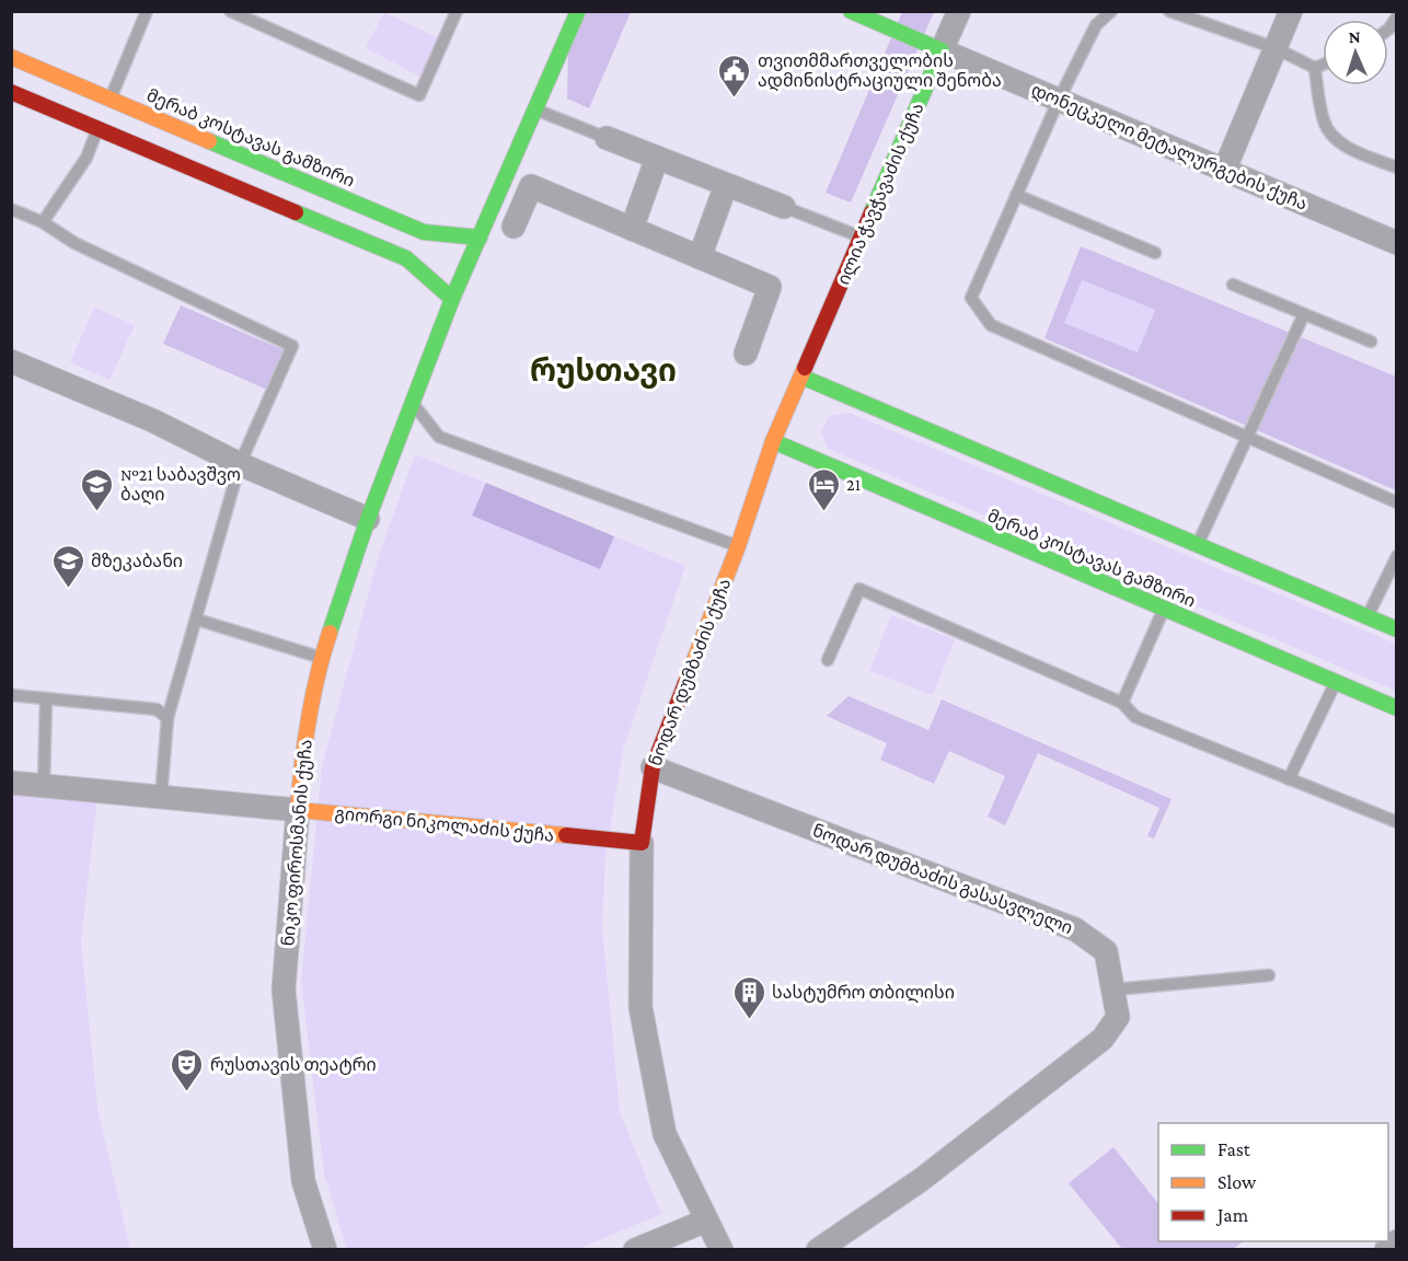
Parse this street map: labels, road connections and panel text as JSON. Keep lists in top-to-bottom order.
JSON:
{
  "streets": {
    "street": [
      "მერაბ კოსტავას გამზირი",
      "დონეცკელი მეტალურგების ქუჩა",
      "ილია ჭავჭავაძის ქუჩა",
      "ნოდარ დუმბაძის ქუჩა",
      "გიორგი ნიკოლაძის ქუჩა",
      "ნიკო ფიროსმანის ქუჩა",
      "ნოდარ დუმბაძის გასასვლელი"
    ]
  },
  "crossings": [
    ["მერაბ კოსტავას გამზირი", "ილია ჭავჭავაძის ქუჩა"],
    ["მერაბ კოსტავას გამზირი", "ნოდარ დუმბაძის ქუჩა"],
    ["მერაბ კოსტავას გამზირი", "ნიკო ფიროსმანის ქუჩა"],
    ["დონეცკელი მეტალურგების ქუჩა", "ილია ჭავჭავაძის ქუჩა"],
    ["ილია ჭავჭავაძის ქუჩა", "ნოდარ დუმბაძის ქუჩა"],
    ["ნოდარ დუმბაძის ქუჩა", "გიორგი ნიკოლაძის ქუჩა"],
    ["ნოდარ დუმბაძის ქუჩა", "ნოდარ დუმბაძის გასასვლელი"],
    ["გიორგი ნიკოლაძის ქუჩა", "ნიკო ფიროსმანის ქუჩა"]
  ],
  "districts": ["რუსთავი"],
  "places": {
    "public building": ["თვითმმართველობის ადმინისტრაციული შენობა"],
    "school or university": ["№21 საბავშვო ბაღი", "მზეკაბანი"],
    "hotel": ["21"],
    "building": ["სასტუმრო თბილისი"],
    "theatre": ["რუსთავის თეატრი"]
  },
  "legend": ["Fast", "Slow", "Jam"],
  "north": "top"
}
